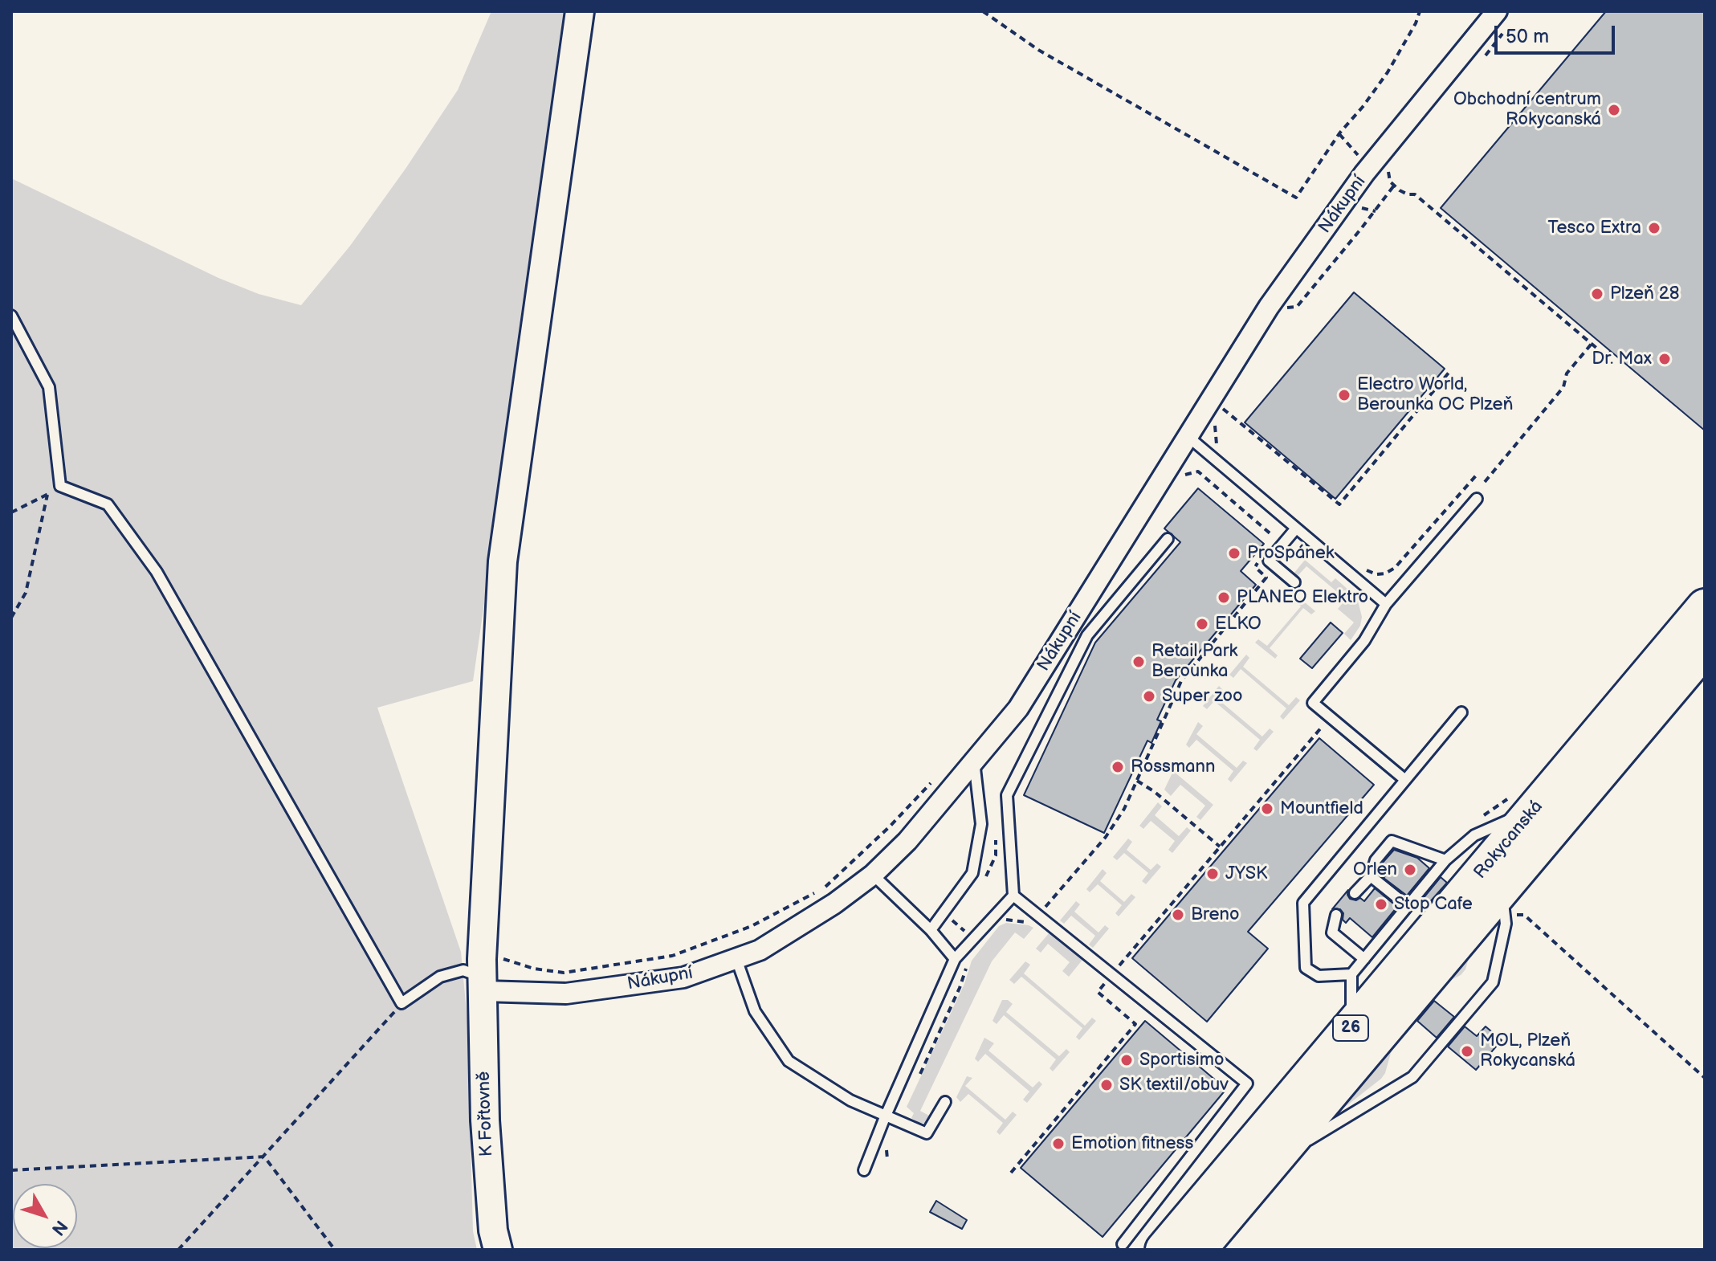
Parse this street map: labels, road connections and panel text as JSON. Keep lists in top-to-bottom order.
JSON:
{
  "streets": {
    "highway": ["Rokycanská", "26"],
    "street": ["Nákupní", "K Fořtovně"]
  },
  "crossings": [
    ["Nákupní", "K Fořtovně"]
  ],
  "places": [
    "Obchodní centrum Rokycanská",
    "Tesco Extra",
    "Plzeň 28",
    "Dr. Max",
    "Electro World, Berounka OC Plzeň",
    "ProSpánek",
    "PLANEO Elektro",
    "ELKO",
    "Retail Park Berounka",
    "Super zoo",
    "Rossmann",
    "Mountfield",
    "Orlen",
    "JYSK",
    "Stop Cafe",
    "Breno",
    "MOL, Plzeň Rokycanská",
    "Sportisimo",
    "SK textil/obuv",
    "Emotion fitness"
  ],
  "scale_bar": "50 m",
  "north": "bottom right"
}
